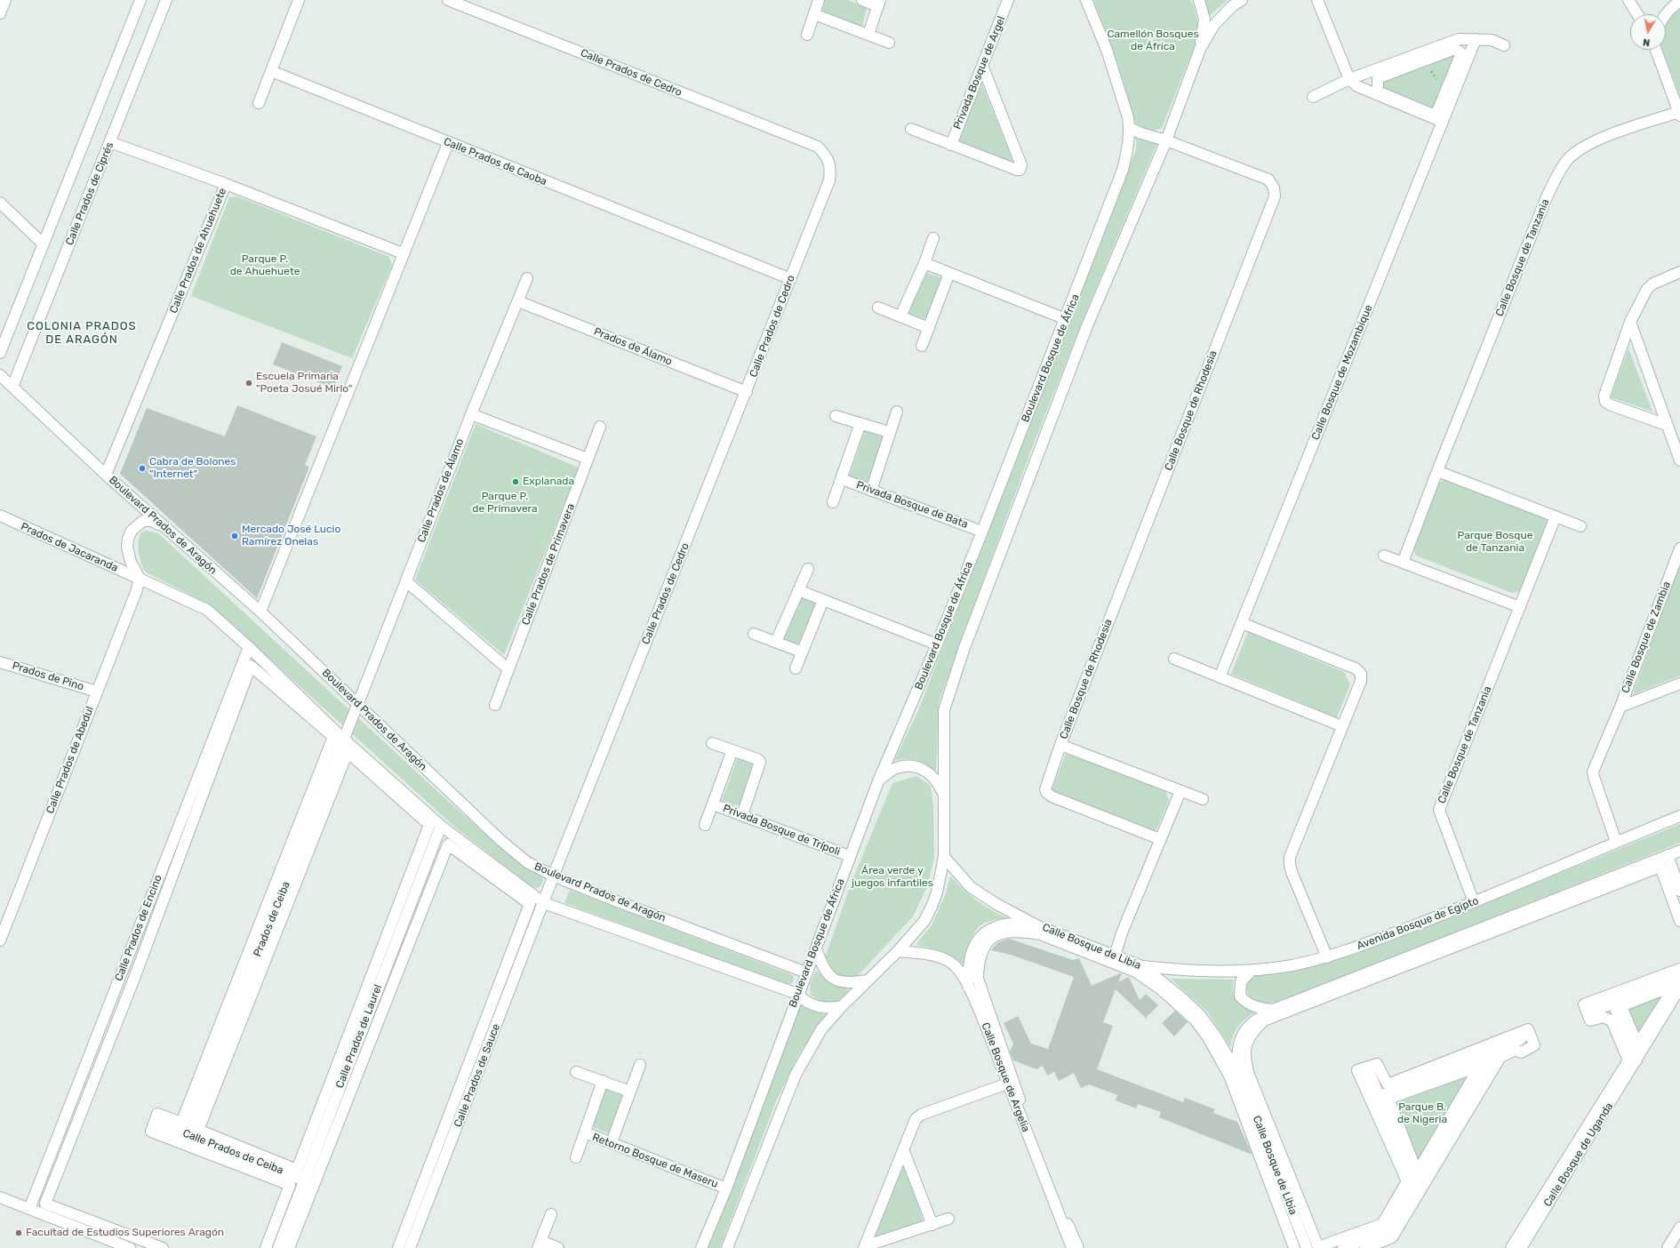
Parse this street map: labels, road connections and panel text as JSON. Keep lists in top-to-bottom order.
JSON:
{
  "streets": {
    "street": [
      "Calle Prados de Cedro",
      "Privada Bosque de Argel",
      "Calle Prados de Caoba",
      "Calle Prados de Ciprés",
      "Calle Prados de Ahuehuete",
      "Calle Bosque de Tanzania",
      "Prados de Álamo",
      "Boulevard Bosque de África",
      "Calle Bosque de Mozambique",
      "Calle Bosque de Rhodesia",
      "Calle Prados de Álamo",
      "Privada Bosque de Bata",
      "Boulevard Prados de Aragón",
      "Prados de Jacaranda",
      "Calle Prados de Primavera",
      "Calle Bosque de Zambia",
      "Prados de Pino",
      "Calle Prados de Abedul",
      "Privada Bosque de Trípoli",
      "Prados de Ceiba",
      "Avenida Bosque de Egipto",
      "Calle Prados de Encino",
      "Calle Bosque de Libia",
      "Calle Prados de Laurel",
      "Calle Prados de Sauce",
      "Calle Bosque de Argelia",
      "Calle Prados de Ceiba",
      "Calle Bosque de Uganda",
      "Retorno Bosque de Maseru"
    ]
  },
  "crossings": [
    ["Calle Prados de Cedro", "Calle Prados de Caoba"],
    ["Calle Prados de Cedro", "Prados de Álamo"],
    ["Calle Prados de Cedro", "Boulevard Prados de Aragón"],
    ["Calle Prados de Cedro", "Calle Prados de Sauce"],
    ["Calle Prados de Ciprés", "Boulevard Prados de Aragón"],
    ["Calle Prados de Ahuehuete", "Boulevard Prados de Aragón"],
    ["Calle Bosque de Tanzania", "Avenida Bosque de Egipto"],
    ["Prados de Álamo", "Calle Prados de Álamo"],
    ["Boulevard Bosque de África", "Calle Bosque de Rhodesia"],
    ["Boulevard Bosque de África", "Privada Bosque de Bata"],
    ["Boulevard Bosque de África", "Boulevard Prados de Aragón"],
    ["Boulevard Bosque de África", "Privada Bosque de Trípoli"],
    ["Boulevard Bosque de África", "Calle Bosque de Libia"],
    ["Boulevard Bosque de África", "Calle Bosque de Argelia"],
    ["Boulevard Bosque de África", "Retorno Bosque de Maseru"],
    ["Calle Prados de Álamo", "Boulevard Prados de Aragón"],
    ["Calle Prados de Álamo", "Prados de Ceiba"],
    ["Boulevard Prados de Aragón", "Prados de Ceiba"],
    ["Prados de Jacaranda", "Calle Prados de Abedul"],
    ["Calle Bosque de Zambia", "Avenida Bosque de Egipto"],
    ["Prados de Pino", "Calle Prados de Abedul"],
    ["Prados de Ceiba", "Calle Prados de Ceiba"],
    ["Avenida Bosque de Egipto", "Calle Bosque de Libia"],
    ["Calle Prados de Laurel", "Calle Prados de Ceiba"]
  ],
  "districts": ["COLONIA PRADOS DE ARAGÓN"],
  "parks": [
    "Camellón Bosques de África",
    "Parque P. de Ahuehuete",
    "Parque P. de Primavera",
    "Parque Bosque de Tanzania",
    "Área verde y juegos infantiles",
    "Parque B. de Nigeria"
  ],
  "places": [
    "Escuela Primaria \"Poeta Josué Mirlo\"",
    "Cabra de Bolones \"Internet\"",
    "Explanada",
    "Mercado José Lucio Ramírez Onelas",
    "Facultad de Estudios Superiores Aragón"
  ],
  "north": "bottom"
}
